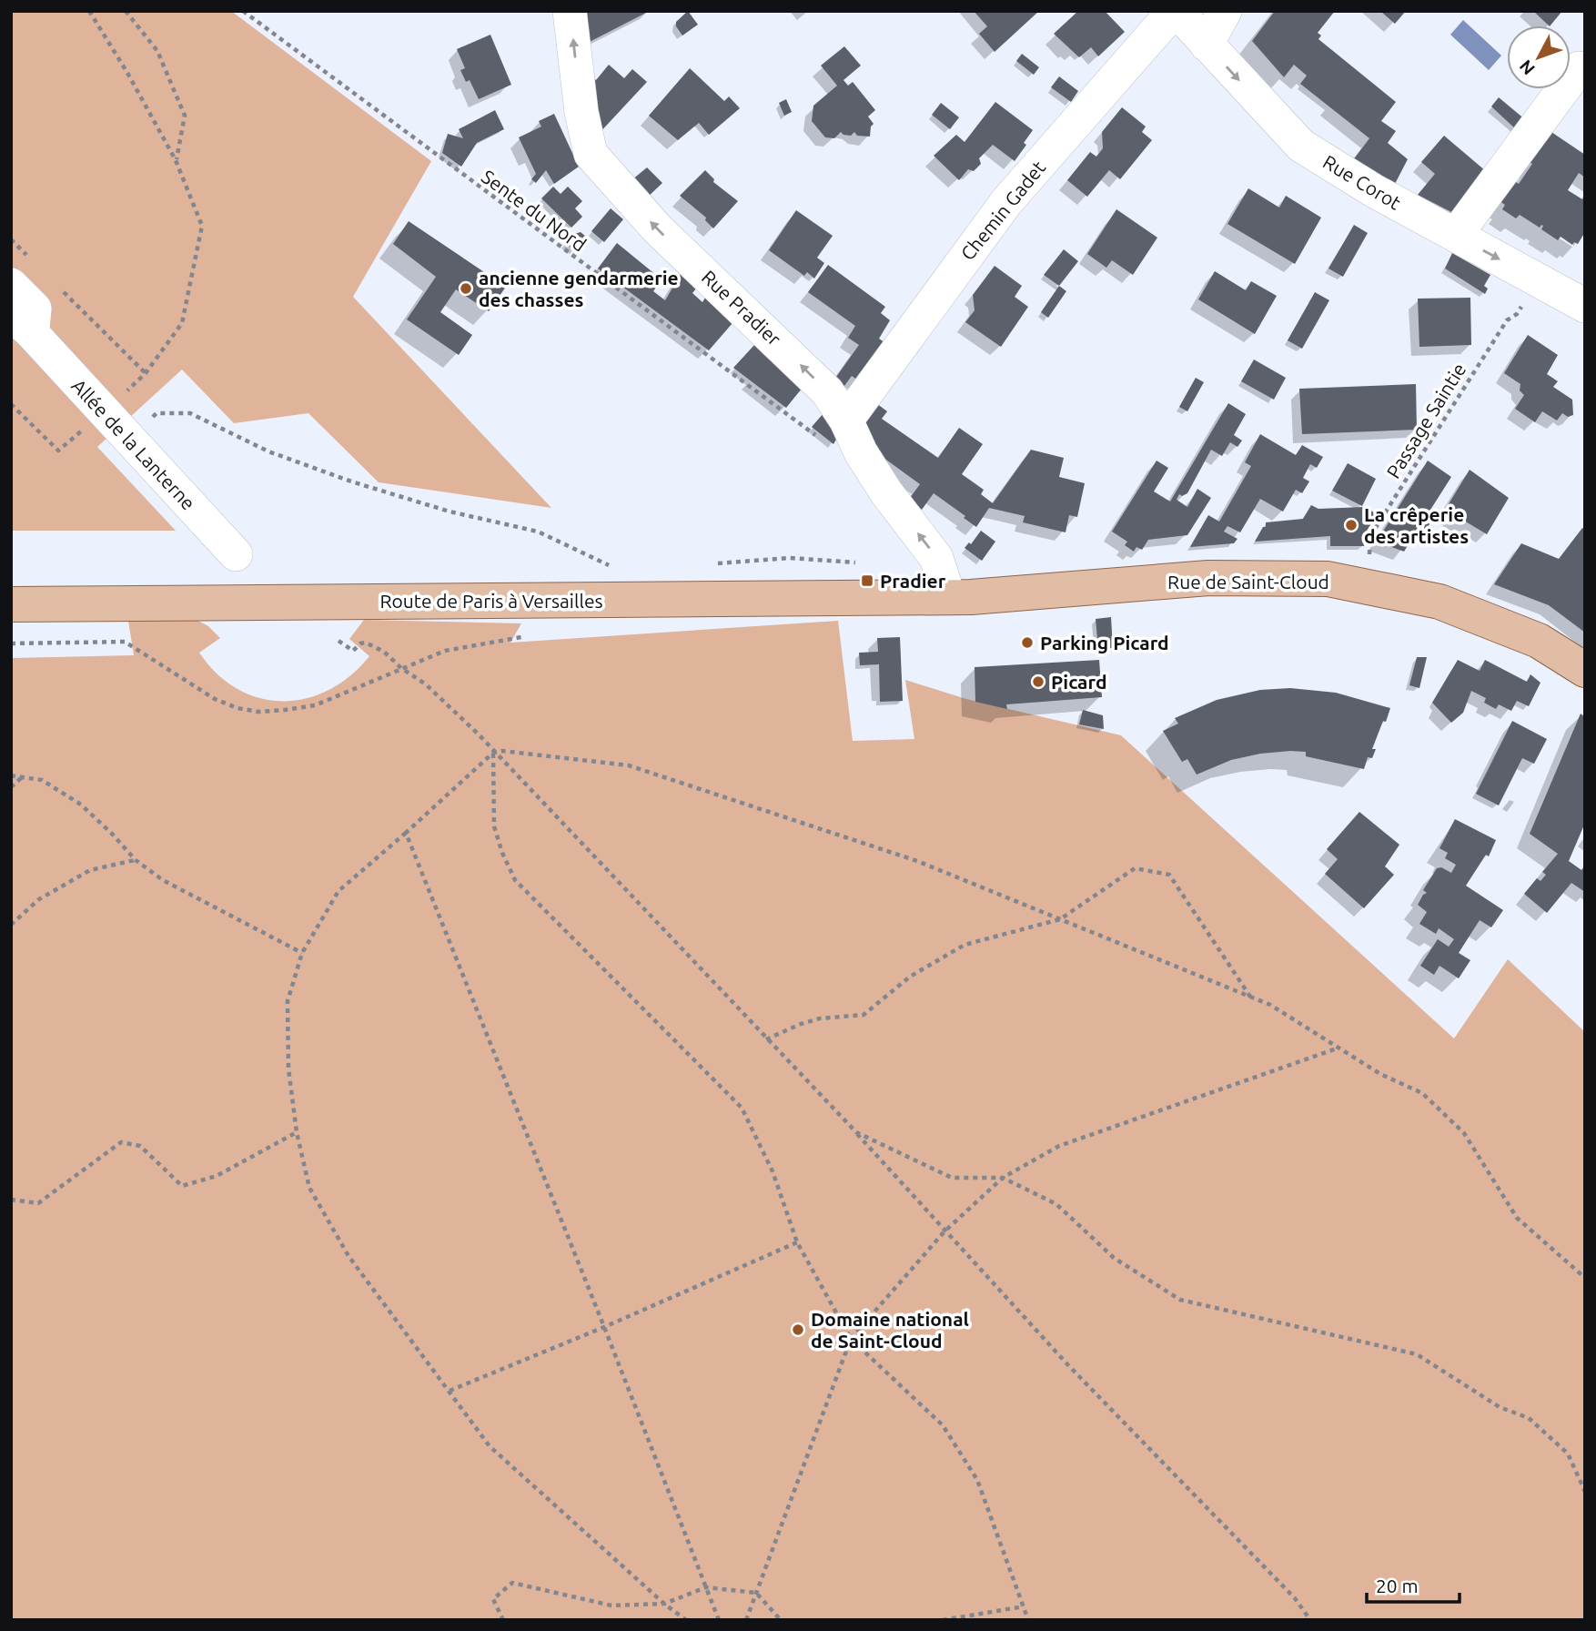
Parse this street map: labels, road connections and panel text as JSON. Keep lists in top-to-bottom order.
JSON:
{
  "streets": {
    "main road": ["Rue de Saint-Cloud", "Route de Paris à Versailles"],
    "street": [
      "Rue Corot",
      "Chemin Gadet",
      "Rue Pradier",
      "Allée de la Lanterne"
    ],
    "path": ["Sente du Nord", "Passage Saintie"]
  },
  "crossings": [
    ["Rue Corot", "Chemin Gadet"],
    ["Sente du Nord", "Chemin Gadet"],
    ["Sente du Nord", "Rue Pradier"],
    ["Chemin Gadet", "Rue Pradier"],
    ["Rue Pradier", "Rue de Saint-Cloud"],
    ["Rue Pradier", "Route de Paris à Versailles"],
    ["Passage Saintie", "Rue de Saint-Cloud"],
    ["Rue de Saint-Cloud", "Route de Paris à Versailles"]
  ],
  "one_way": ["Rue Corot", "Rue Pradier"],
  "places": {
    "other": [
      "ancienne gendarmerie des chasses",
      "La crêperie des artistes",
      "Parking Picard",
      "Picard",
      "Domaine national de Saint-Cloud"
    ],
    "transit": ["Pradier"]
  },
  "scale_bar": "20 m",
  "north": "bottom left"
}
